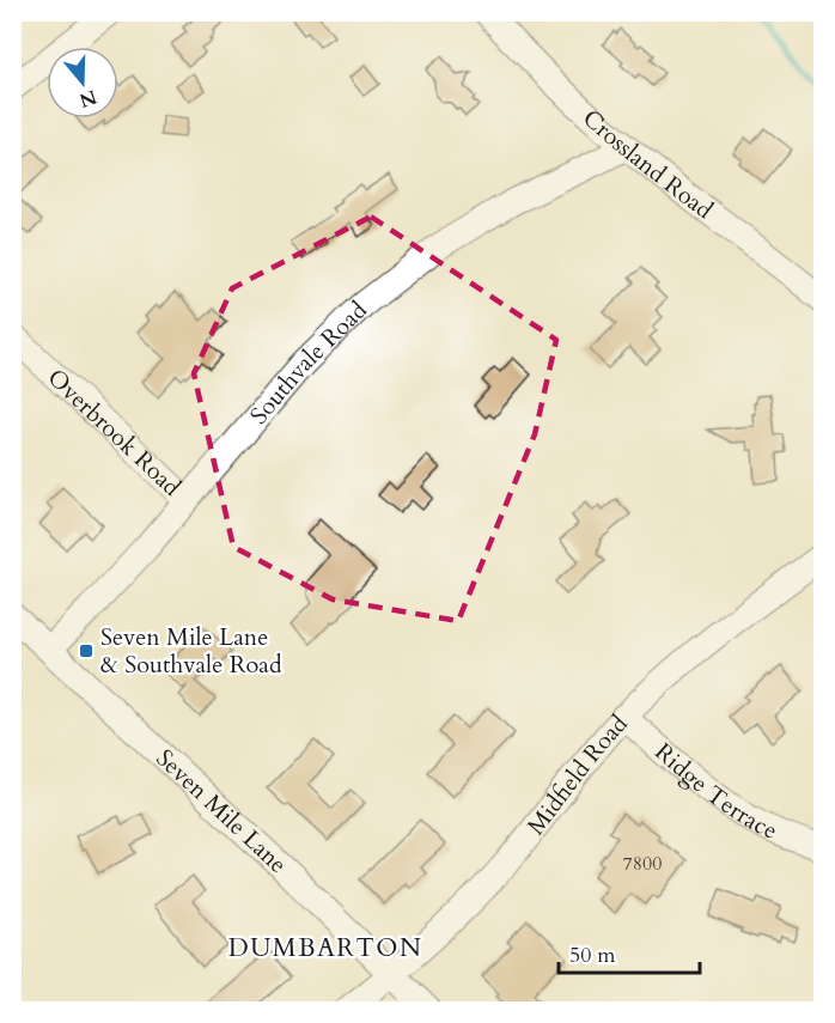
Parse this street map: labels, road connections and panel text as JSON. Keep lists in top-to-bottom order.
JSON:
{
  "streets": {
    "street": [
      "Crossland Road",
      "Southvale Road",
      "Overbrook Road",
      "Midfield Road",
      "Ridge Terrace",
      "Seven Mile Lane"
    ]
  },
  "crossings": [
    ["Crossland Road", "Southvale Road"],
    ["Southvale Road", "Overbrook Road"],
    ["Southvale Road", "Seven Mile Lane"],
    ["Midfield Road", "Ridge Terrace"],
    ["Midfield Road", "Seven Mile Lane"]
  ],
  "districts": ["DUMBARTON"],
  "places": {
    "transit": ["Seven Mile Lane & Southvale Road"]
  },
  "house_numbers": ["7800"],
  "scale_bar": "50 m",
  "north": "bottom"
}
